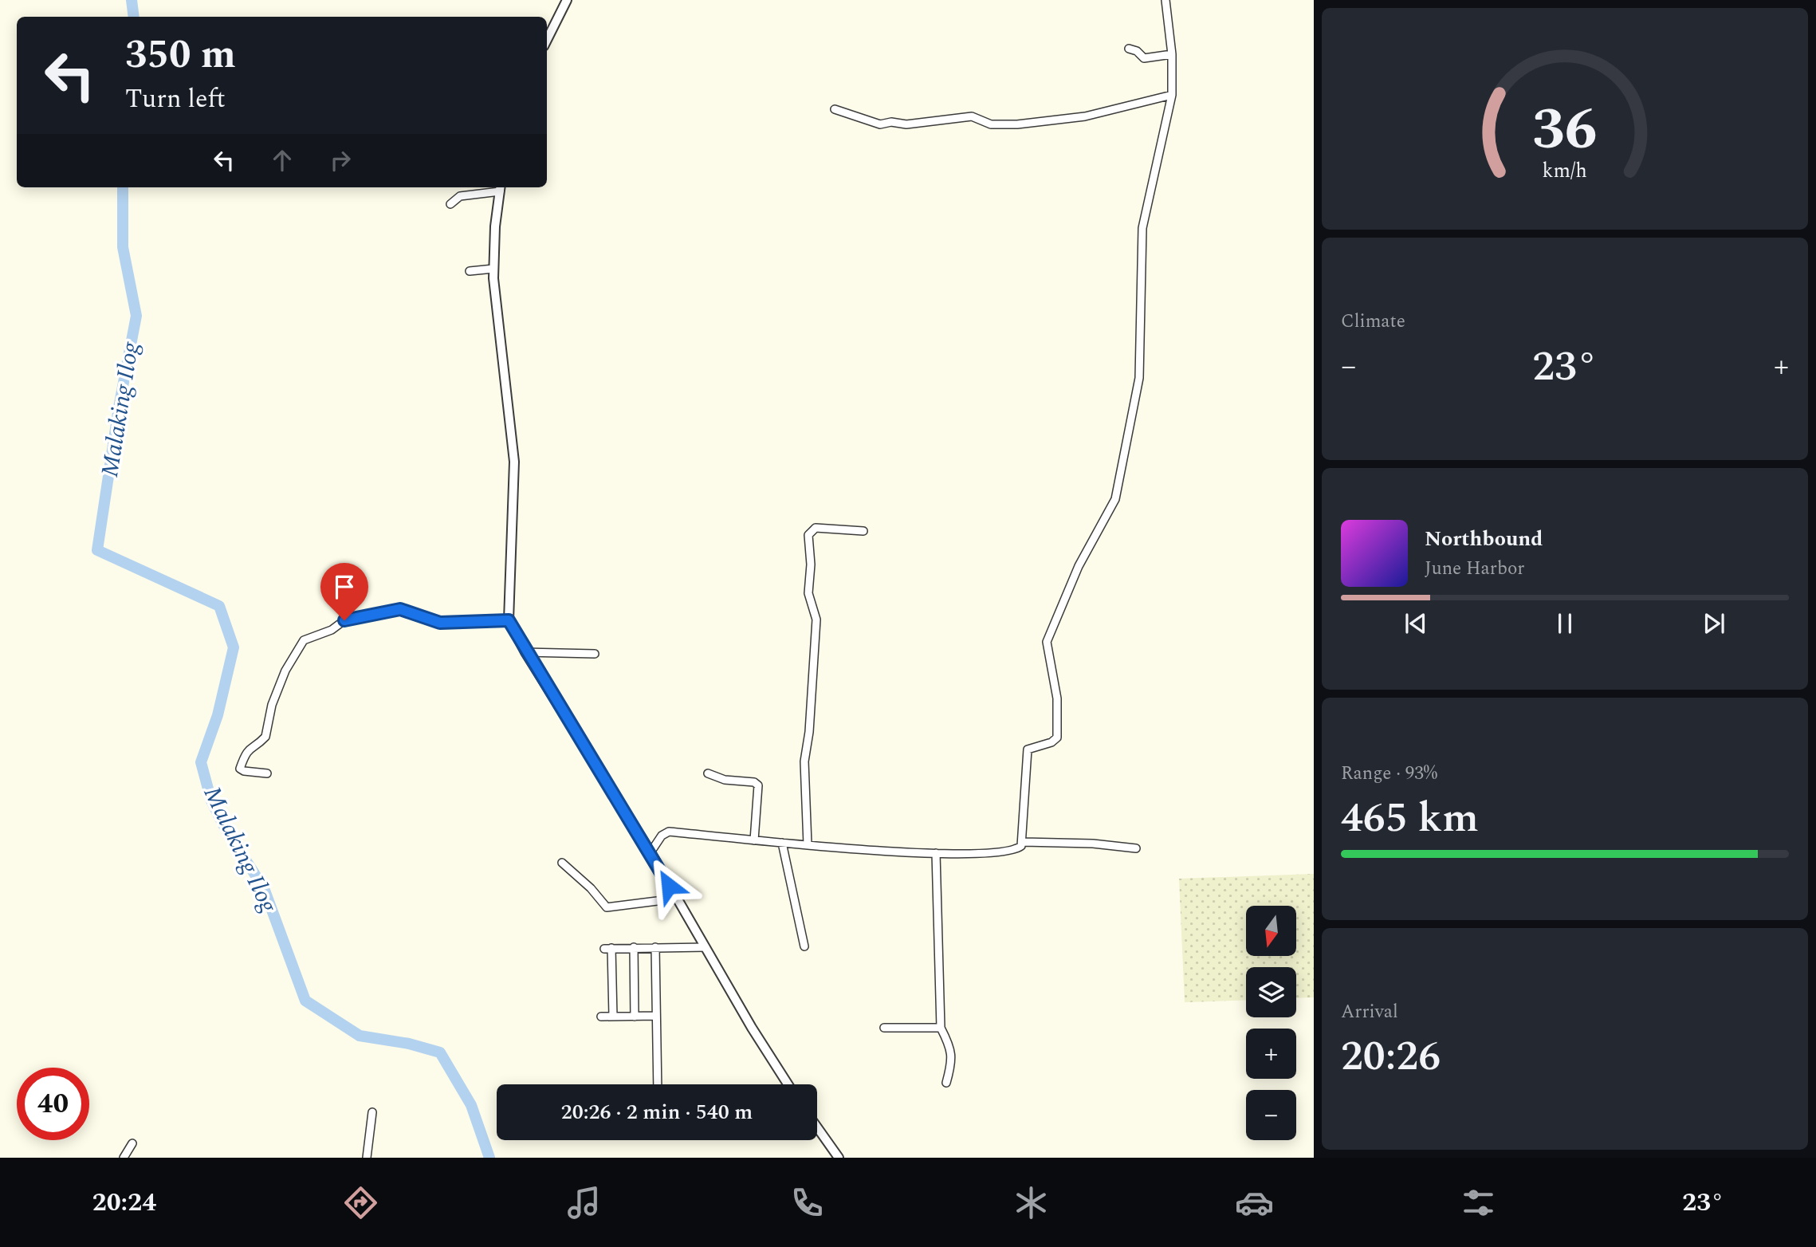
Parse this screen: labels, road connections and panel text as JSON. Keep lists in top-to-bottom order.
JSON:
{
  "water": ["Malaking Ilog"],
  "north": "bottom",
  "page": {
    "turn": ["350 m", "Turn left"],
    "tile": [
      "Climate",
      ["Range · 93%", "465 km"],
      ["Arrival", "20:26"]
    ],
    "heat": ["−", "23°", "+"],
    "song": ["Northbound", "June Harbor"],
    "map_buttons": ["+", "−"],
    "limit": "40",
    "trip": "20:26 · 2 min · 540 m",
    "tabs": ["20:24", "23°"],
    "gauge": ["36", "km/h"]
  }
}
